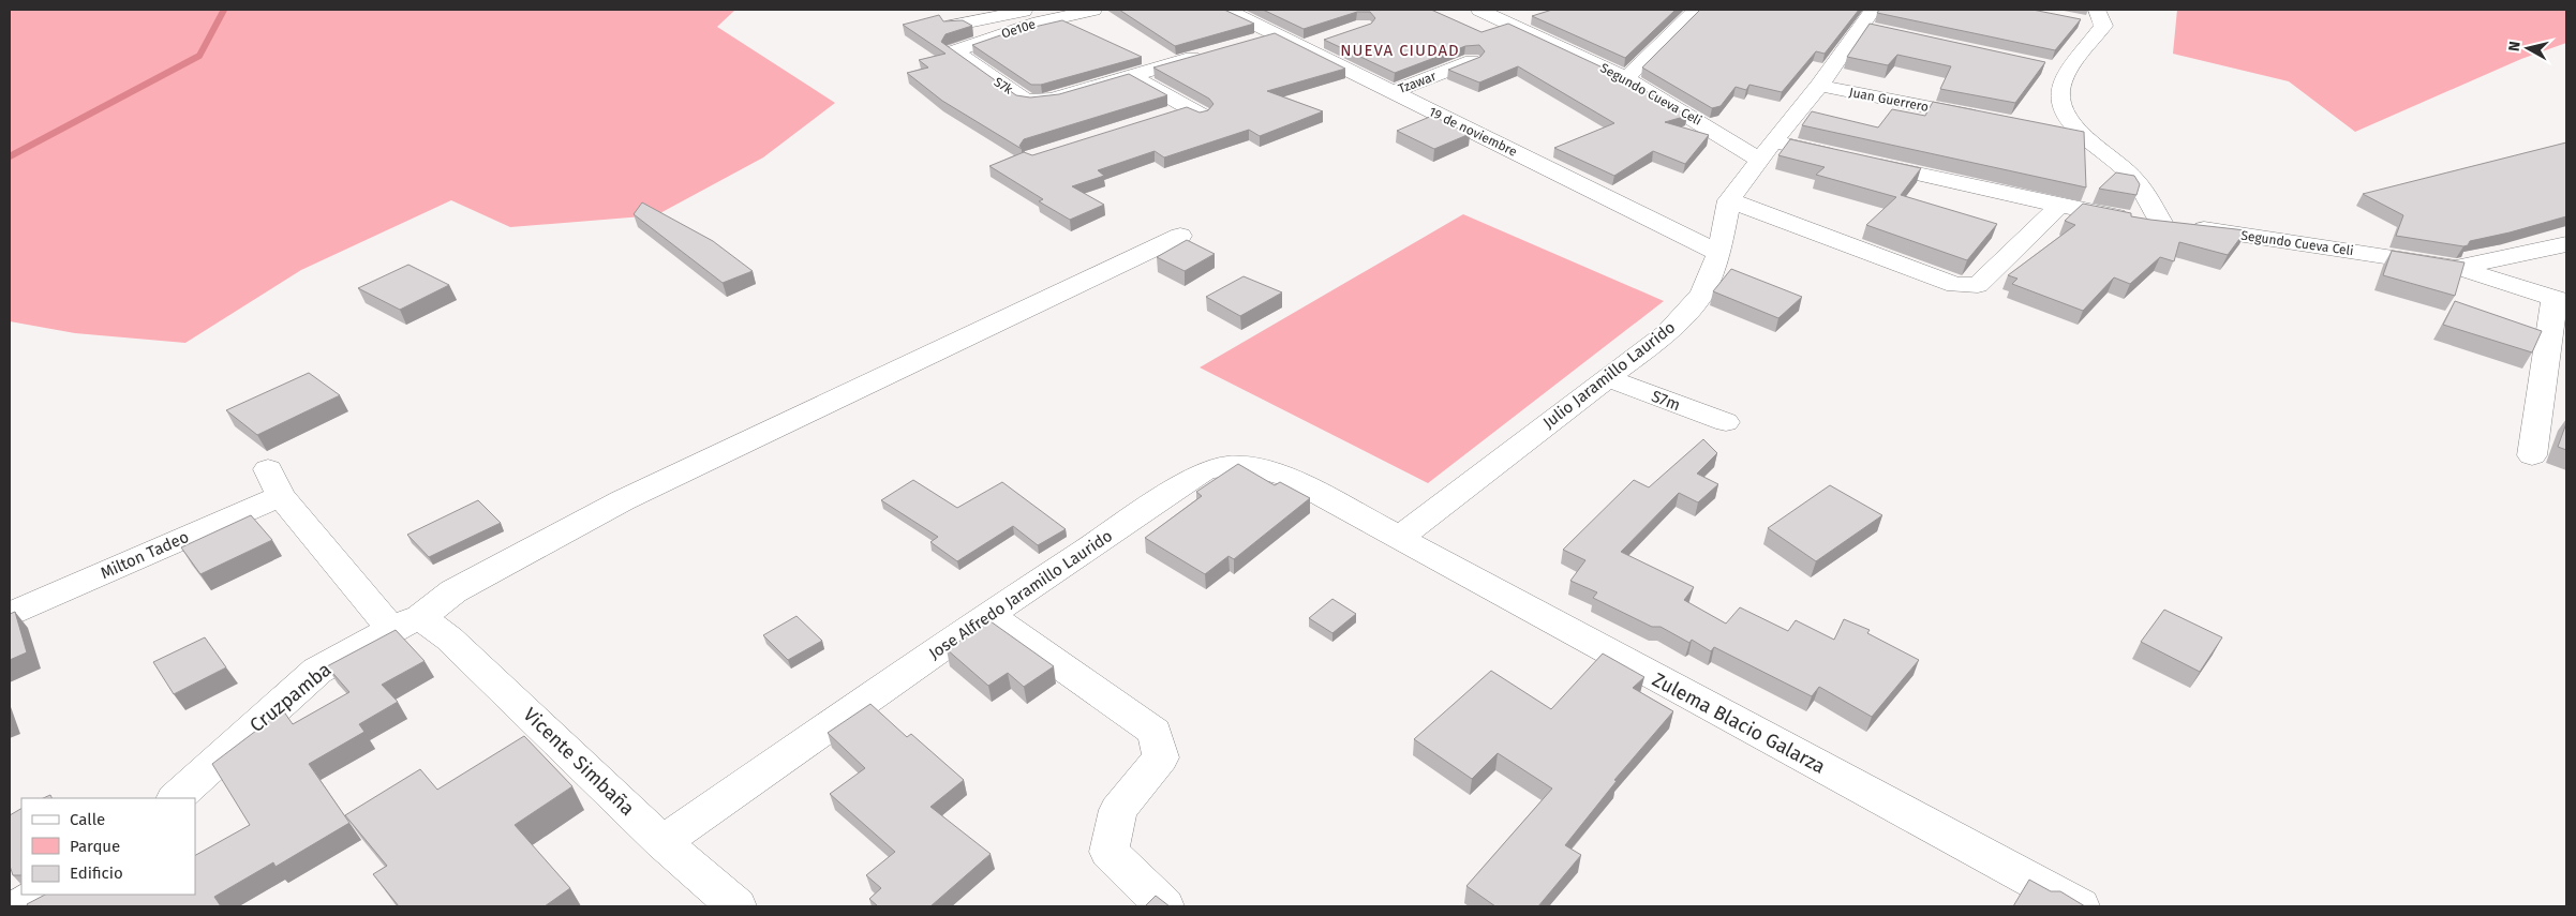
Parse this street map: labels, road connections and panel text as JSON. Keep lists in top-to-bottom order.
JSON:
{
  "streets": {
    "street": [
      "Oe10e",
      "Tzawar",
      "S7k",
      "Segundo Cueva Celi",
      "Juan Guerrero",
      "19 de noviembre",
      "Julio Jaramillo Laurido",
      "S7m",
      "Milton Tadeo",
      "Jose Alfredo Jaramillo Laurido",
      "Cruzpamba",
      "Zulema Blacio Galarza",
      "Vicente Simbaña"
    ]
  },
  "crossings": [
    ["Oe10e", "S7k"],
    ["Tzawar", "19 de noviembre"],
    ["Segundo Cueva Celi", "Julio Jaramillo Laurido"],
    ["Juan Guerrero", "Julio Jaramillo Laurido"],
    ["19 de noviembre", "Julio Jaramillo Laurido"],
    ["Julio Jaramillo Laurido", "S7m"],
    ["Julio Jaramillo Laurido", "Jose Alfredo Jaramillo Laurido"],
    ["Julio Jaramillo Laurido", "Zulema Blacio Galarza"],
    ["Milton Tadeo", "Vicente Simbaña"],
    ["Jose Alfredo Jaramillo Laurido", "Zulema Blacio Galarza"],
    ["Jose Alfredo Jaramillo Laurido", "Vicente Simbaña"],
    ["Cruzpamba", "Vicente Simbaña"]
  ],
  "districts": ["NUEVA CIUDAD"],
  "legend": ["Calle", "Parque", "Edificio"],
  "north": "left"
}
